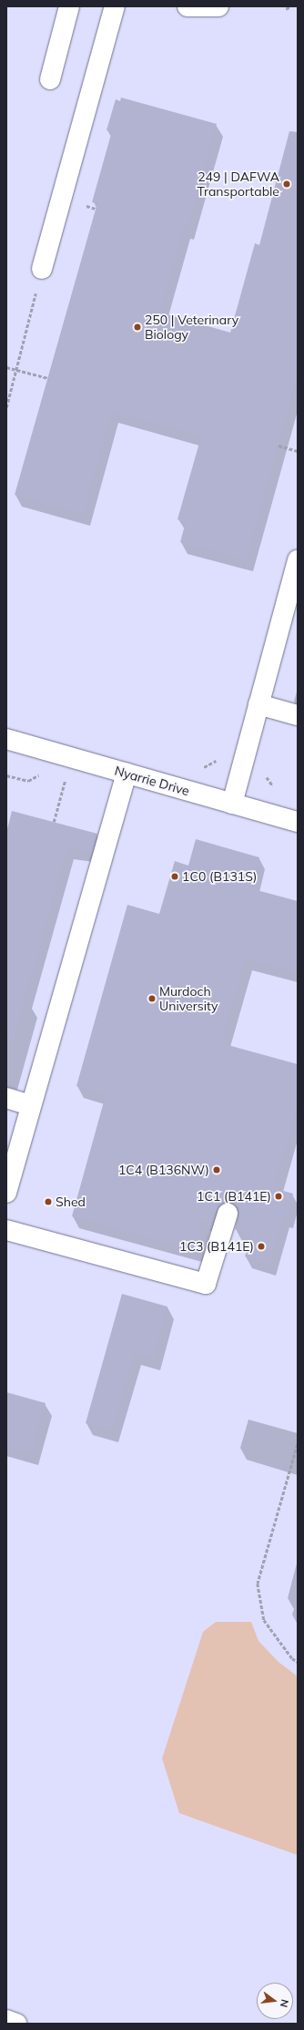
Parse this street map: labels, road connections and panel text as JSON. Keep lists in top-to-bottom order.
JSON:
{
  "streets": {
    "street": ["Nyarrie Drive"]
  },
  "places": [
    "249 | DAFWA Transportable",
    "250 | Veterinary Biology",
    "1C0 (B131S)",
    "Murdoch University",
    "1C4 (B136NW)",
    "1C1 (B141E)",
    "Shed",
    "1C3 (B141E)"
  ],
  "north": "right"
}
